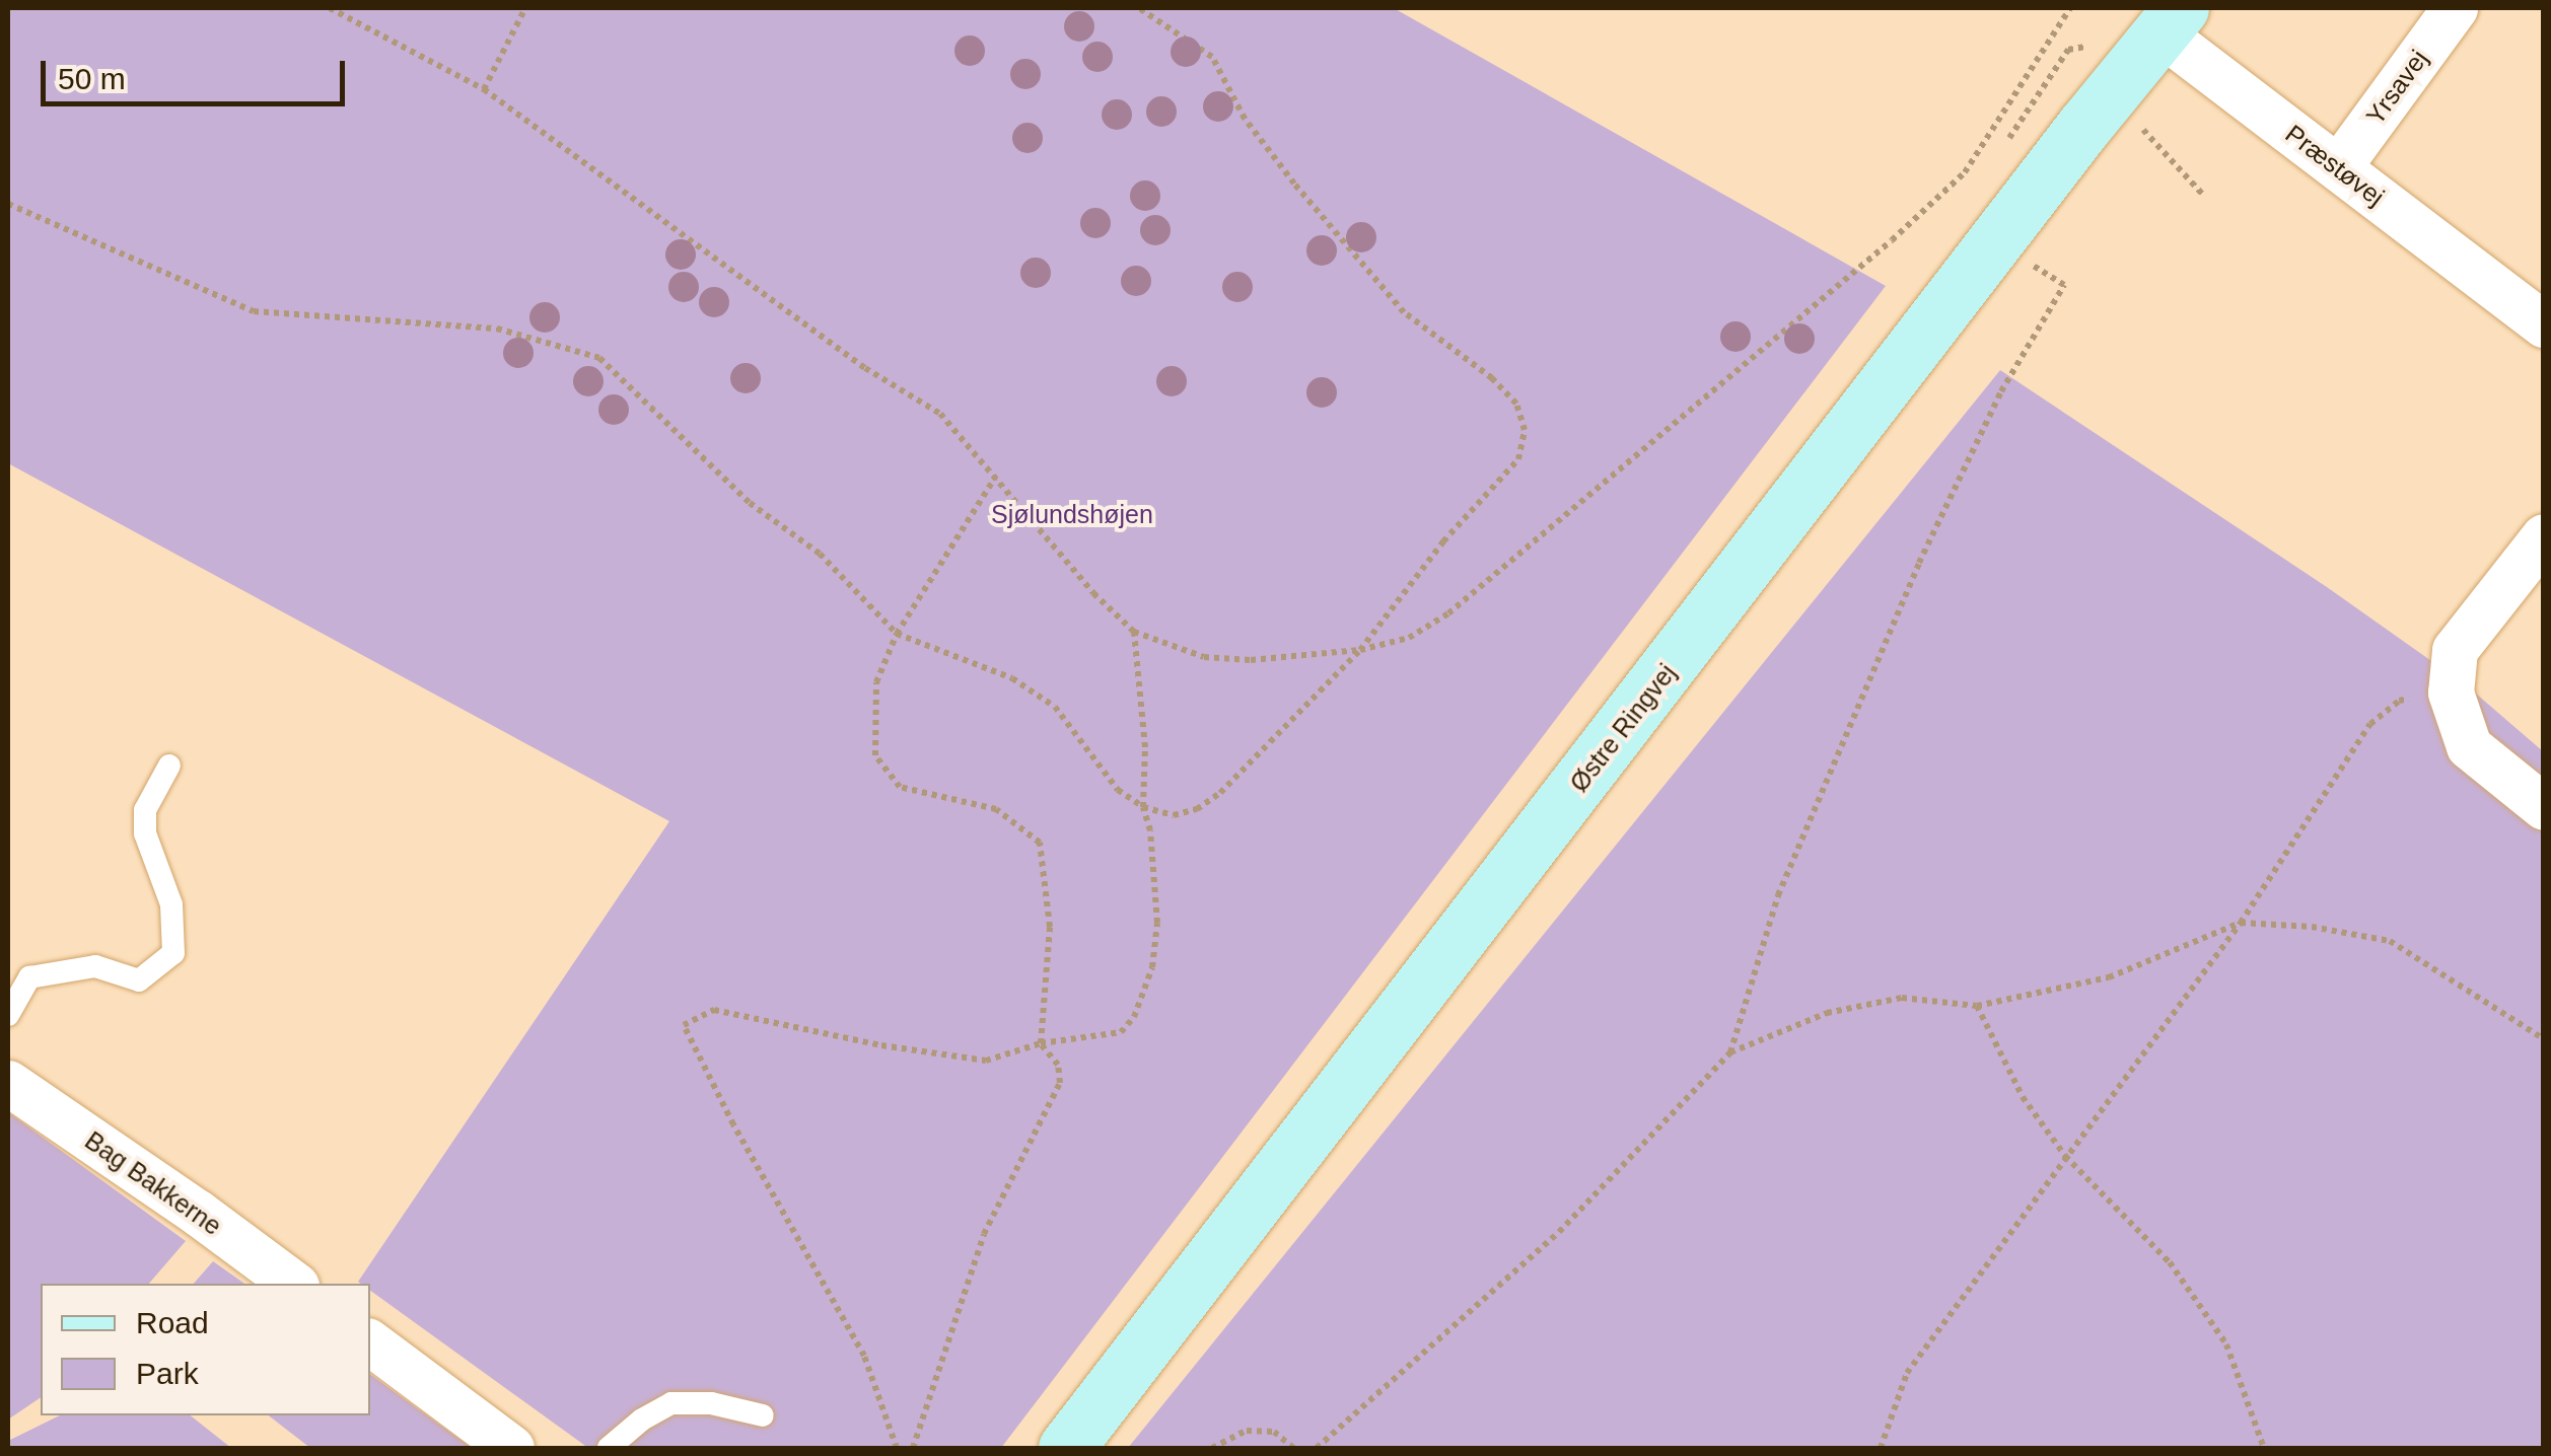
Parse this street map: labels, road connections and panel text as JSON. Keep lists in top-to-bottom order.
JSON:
{
  "streets": {
    "street": [
      "Yrsavej",
      "Præstøvej",
      "Østre Ringvej",
      "Bag Bakkerne"
    ]
  },
  "crossings": [
    ["Yrsavej", "Præstøvej"],
    ["Præstøvej", "Østre Ringvej"]
  ],
  "parks": ["Sjølundshøjen"],
  "legend": ["Road", "Park"],
  "scale_bar": "50 m"
}
